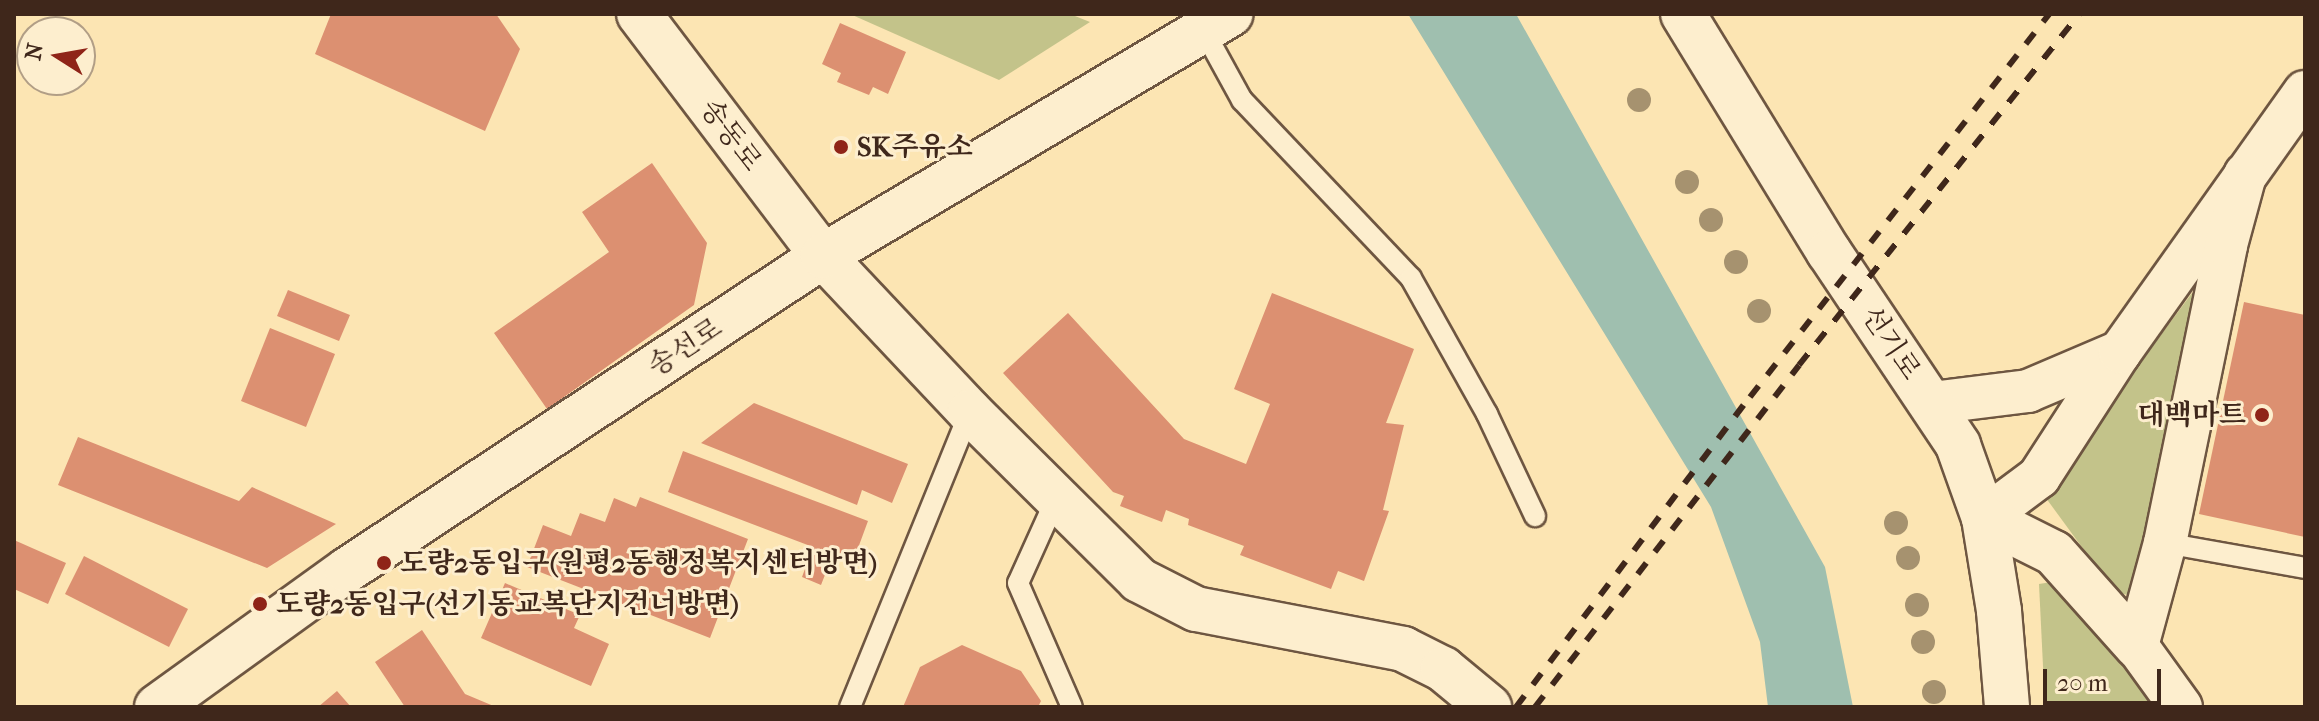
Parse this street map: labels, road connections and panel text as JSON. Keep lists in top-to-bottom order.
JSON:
{
  "streets": {
    "main road": ["송동로", "선기로", "송선로"]
  },
  "crossings": [
    ["송동로", "송선로"]
  ],
  "places": [
    "SK주유소",
    "대백마트",
    "도량2동입구(원평2동행정복지센터방면)",
    "도량2동입구(선기동교복단지건너방면)"
  ],
  "scale_bar": "20 m",
  "north": "left"
}
